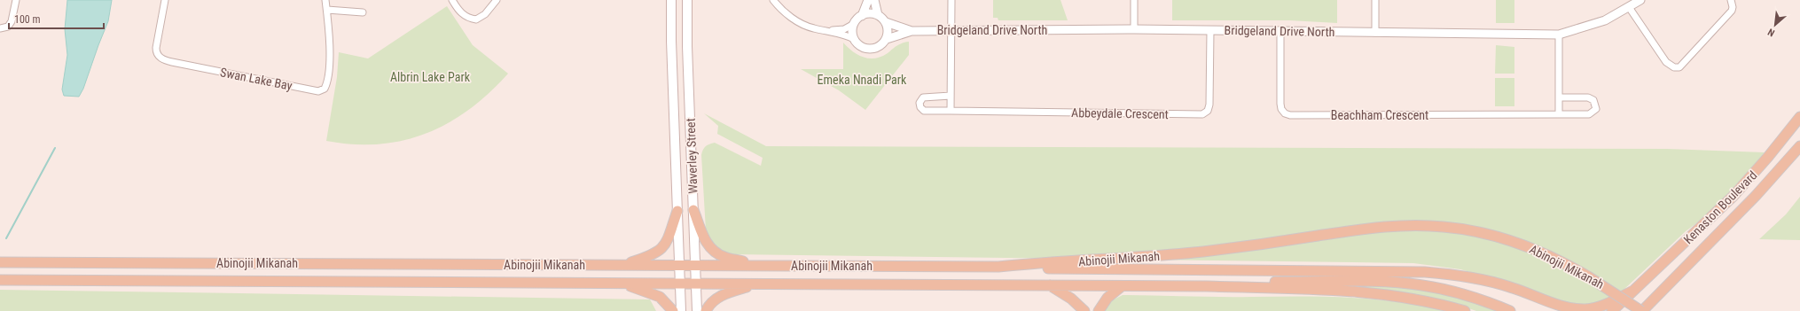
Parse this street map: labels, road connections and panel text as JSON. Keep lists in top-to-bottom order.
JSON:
{
  "streets": {
    "main road": ["Waverley Street", "Kenaston Boulevard", "Abinojii Mikanah"],
    "street": [
      "Bridgeland Drive North",
      "Swan Lake Bay",
      "Abbeydale Crescent",
      "Beachham Crescent"
    ]
  },
  "crossings": [
    ["Bridgeland Drive North", "Abbeydale Crescent"],
    ["Bridgeland Drive North", "Beachham Crescent"],
    ["Waverley Street", "Abinojii Mikanah"],
    ["Kenaston Boulevard", "Abinojii Mikanah"]
  ],
  "parks": ["Albrin Lake Park", "Emeka Nnadi Park"],
  "scale_bar": "100 m",
  "north": "bottom left"
}
